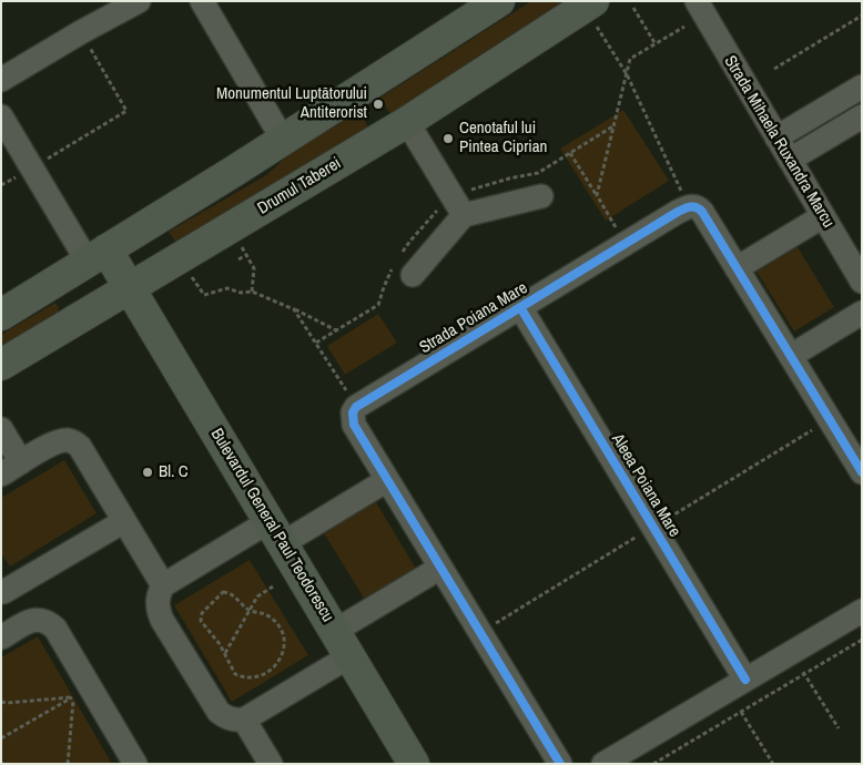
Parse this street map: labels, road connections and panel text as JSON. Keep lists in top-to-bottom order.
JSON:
{
  "streets": {
    "main road": ["Drumul Taberei", "Bulevardul General Paul Teodorescu"],
    "street": ["Strada Mihaela Ruxandra Marcu", "Strada Poiana Mare", "Aleea Poiana Mare"]
  },
  "crossings": [
    ["Drumul Taberei", "Bulevardul General Paul Teodorescu"],
    ["Strada Poiana Mare", "Aleea Poiana Mare"]
  ],
  "places": ["Monumentul Luptătorului Antiterorist", "Cenotaful lui Pintea Ciprian", "Bl. C"]
}
